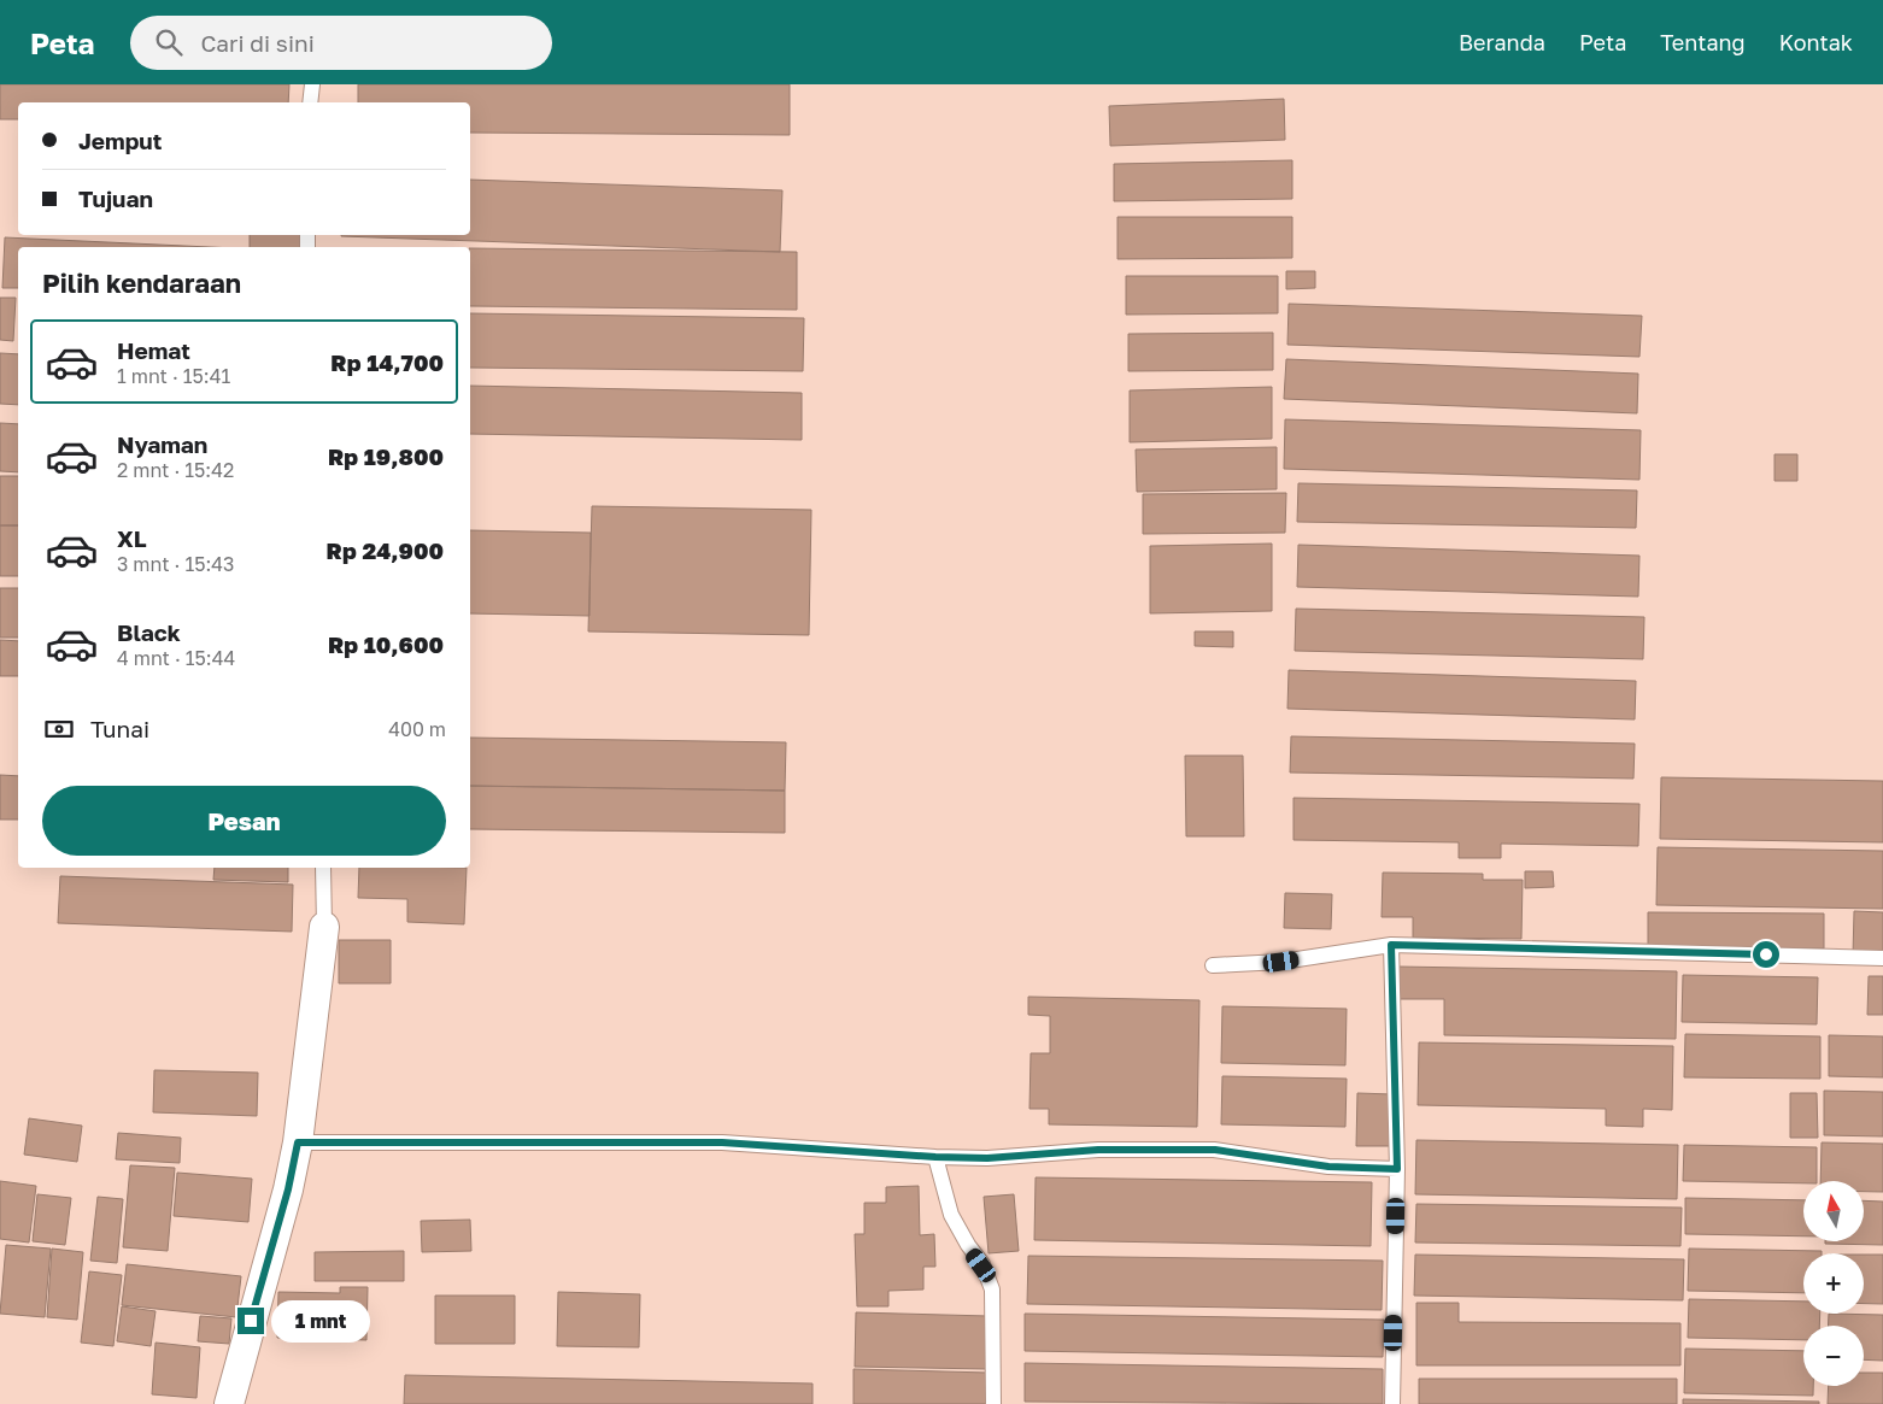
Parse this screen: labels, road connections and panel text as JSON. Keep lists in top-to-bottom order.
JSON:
{
  "north": "top",
  "page": {
    "header": "Peta",
    "search": "Cari di sini",
    "nav": [
      "Beranda",
      "Peta",
      "Tentang",
      "Kontak"
    ],
    "banner": ["Jemput", "Tujuan"],
    "heading": "Pilih kendaraan",
    "list": [
      {
        "name": "Hemat",
        "note": "1 mnt · 15:41",
        "value": "Rp 14,700"
      },
      {
        "name": "Nyaman",
        "note": "2 mnt · 15:42",
        "value": "Rp 19,800"
      },
      {
        "name": "XL",
        "note": "3 mnt · 15:43",
        "value": "Rp 24,900"
      },
      {
        "name": "Black",
        "note": "4 mnt · 15:44",
        "value": "Rp 10,600"
      }
    ],
    "pay": ["Tunai", "400 m"],
    "buttons": "Pesan",
    "map_buttons": ["+", "−"],
    "bubble": "1 mnt"
  }
}
